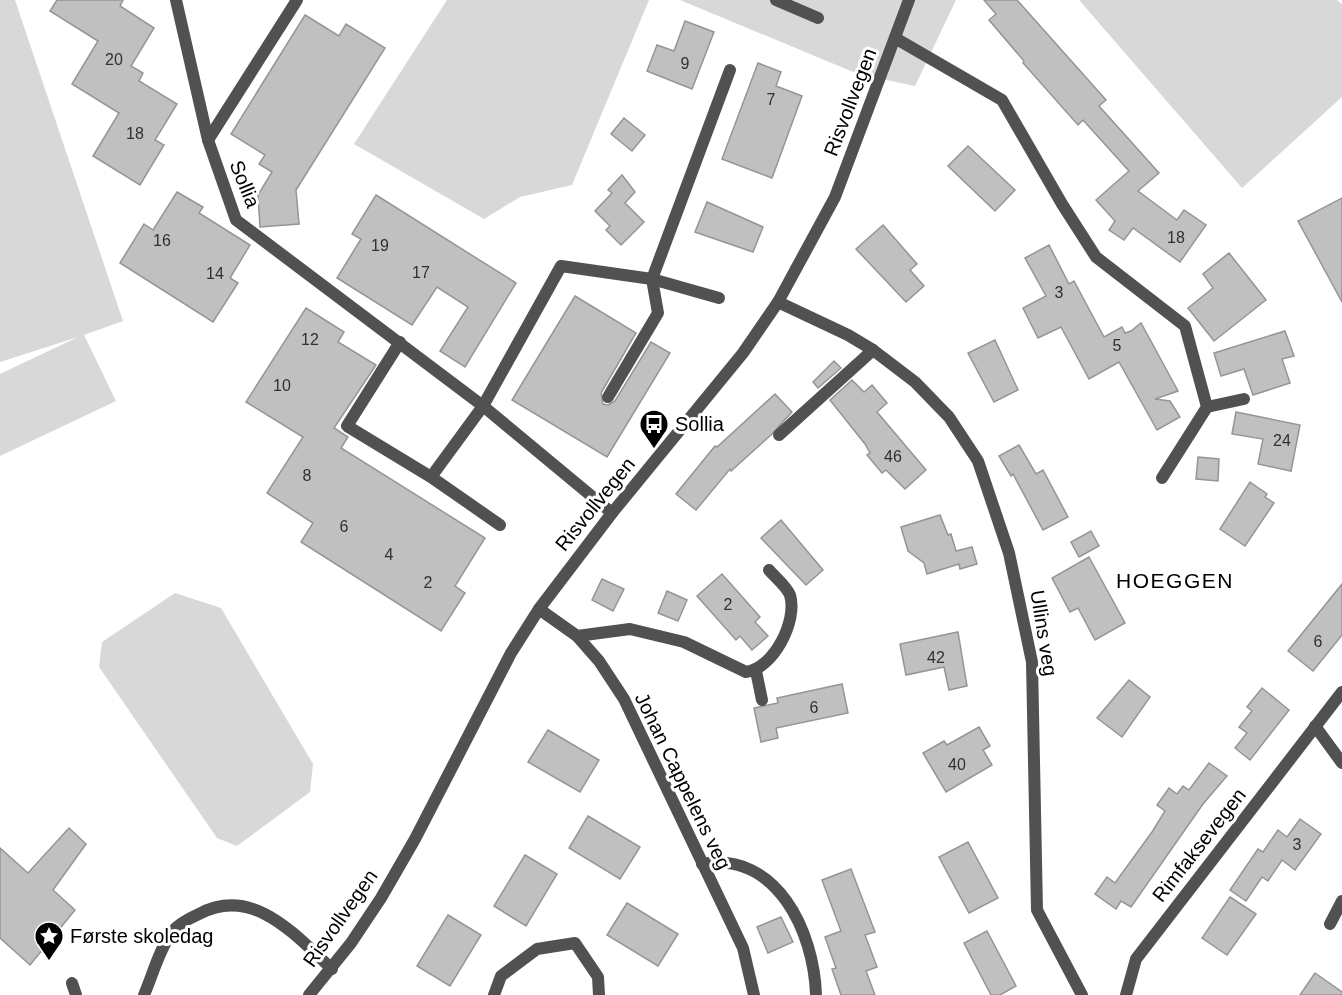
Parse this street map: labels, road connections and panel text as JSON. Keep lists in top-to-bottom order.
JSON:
{
  "streets": {
    "street": [
      "Risvollvegen",
      "Sollia",
      "Ullins veg",
      "Johan Cappelens veg",
      "Rimfaksevegen"
    ]
  },
  "crossings": [
    ["Risvollvegen", "Sollia"],
    ["Risvollvegen", "Ullins veg"],
    ["Risvollvegen", "Johan Cappelens veg"]
  ],
  "districts": ["HOEGGEN"],
  "places": {
    "bus stop": ["Sollia"],
    "place": ["Første skoledag"]
  },
  "house_numbers": [
    "20",
    "9",
    "7",
    "18",
    "18",
    "16",
    "19",
    "17",
    "14",
    "3",
    "12",
    "5",
    "10",
    "24",
    "46",
    "8",
    "6",
    "4",
    "2",
    "2",
    "6",
    "42",
    "6",
    "40",
    "3"
  ]
}
